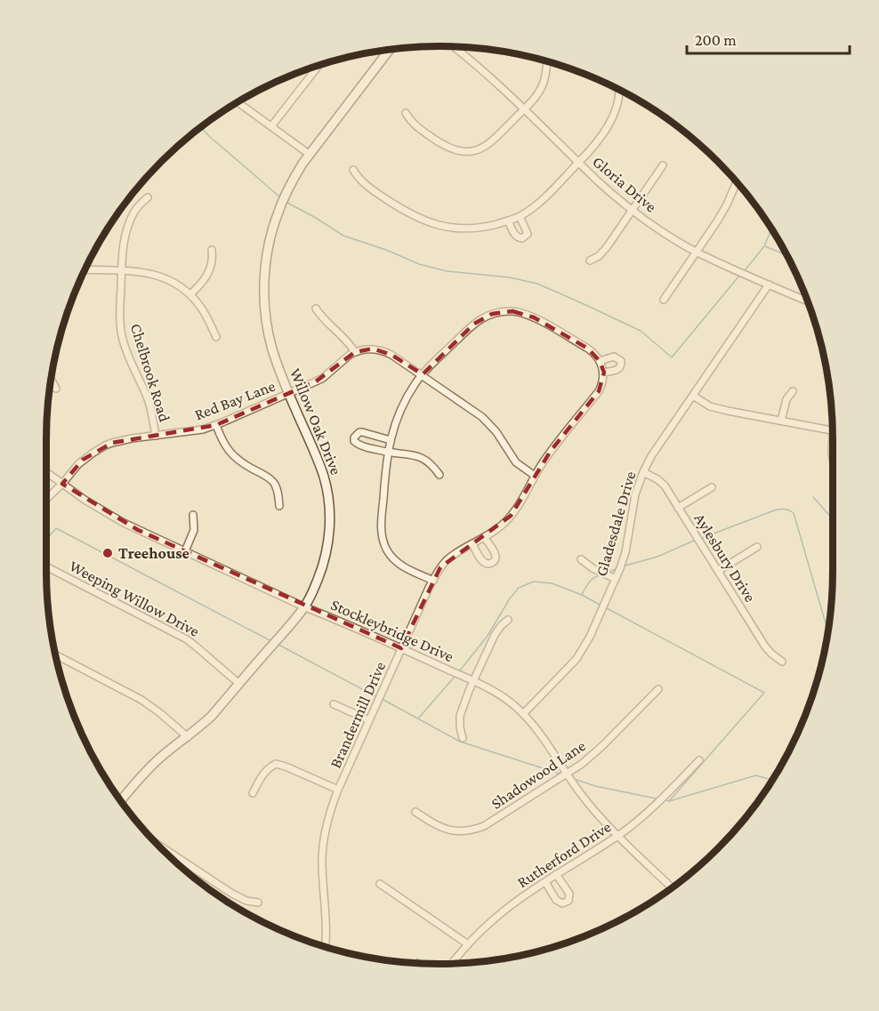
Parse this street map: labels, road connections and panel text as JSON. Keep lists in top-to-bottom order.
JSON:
{
  "streets": {
    "street": [
      "Gloria Drive",
      "Chelbrook Road",
      "Red Bay Lane",
      "Willow Oak Drive",
      "Gladesdale Drive",
      "Aylesbury Drive",
      "Weeping Willow Drive",
      "Stockleybridge Drive",
      "Brandermill Drive",
      "Shadowood Lane",
      "Rutherford Drive"
    ]
  },
  "crossings": [
    ["Gloria Drive", "Gladesdale Drive"],
    ["Chelbrook Road", "Red Bay Lane"],
    ["Red Bay Lane", "Willow Oak Drive"],
    ["Red Bay Lane", "Stockleybridge Drive"],
    ["Willow Oak Drive", "Weeping Willow Drive"],
    ["Willow Oak Drive", "Stockleybridge Drive"],
    ["Gladesdale Drive", "Aylesbury Drive"],
    ["Gladesdale Drive", "Stockleybridge Drive"],
    ["Stockleybridge Drive", "Brandermill Drive"],
    ["Stockleybridge Drive", "Shadowood Lane"],
    ["Stockleybridge Drive", "Rutherford Drive"]
  ],
  "places": ["Treehouse"],
  "scale_bar": "200 m"
}
